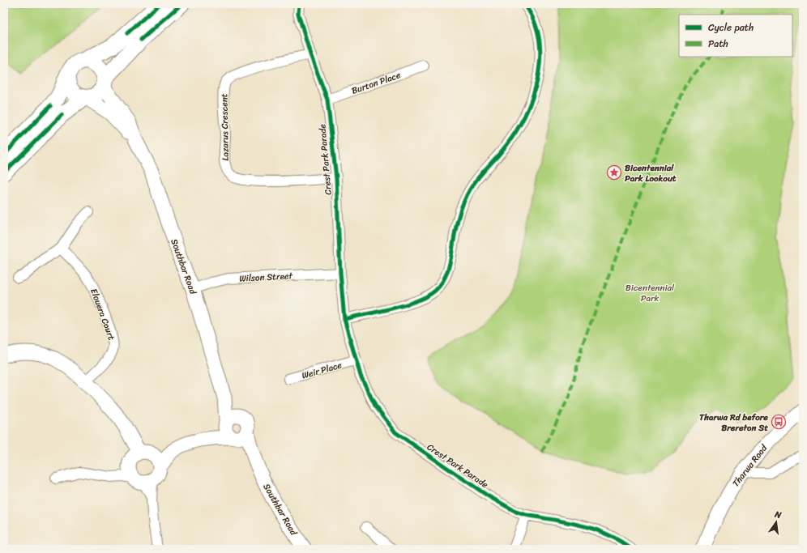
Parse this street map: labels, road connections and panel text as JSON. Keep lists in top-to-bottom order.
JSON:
{
  "streets": {
    "main road": ["Southbar Road", "Tharwa Road"],
    "street": [
      "Burton Place",
      "Lazarus Crescent",
      "Crest Park Parade",
      "Wilson Street",
      "Elouera Court",
      "Weir Place"
    ]
  },
  "crossings": [
    ["Burton Place", "Crest Park Parade"],
    ["Lazarus Crescent", "Crest Park Parade"],
    ["Crest Park Parade", "Wilson Street"],
    ["Crest Park Parade", "Weir Place"],
    ["Southbar Road", "Wilson Street"]
  ],
  "parks": ["Bicentennial Park"],
  "places": {
    "place": ["Bicentennial Park Lookout"],
    "bus stop": ["Tharwa Rd before Brereton St"]
  },
  "legend": ["Cycle path", "Path"],
  "north": "top"
}
